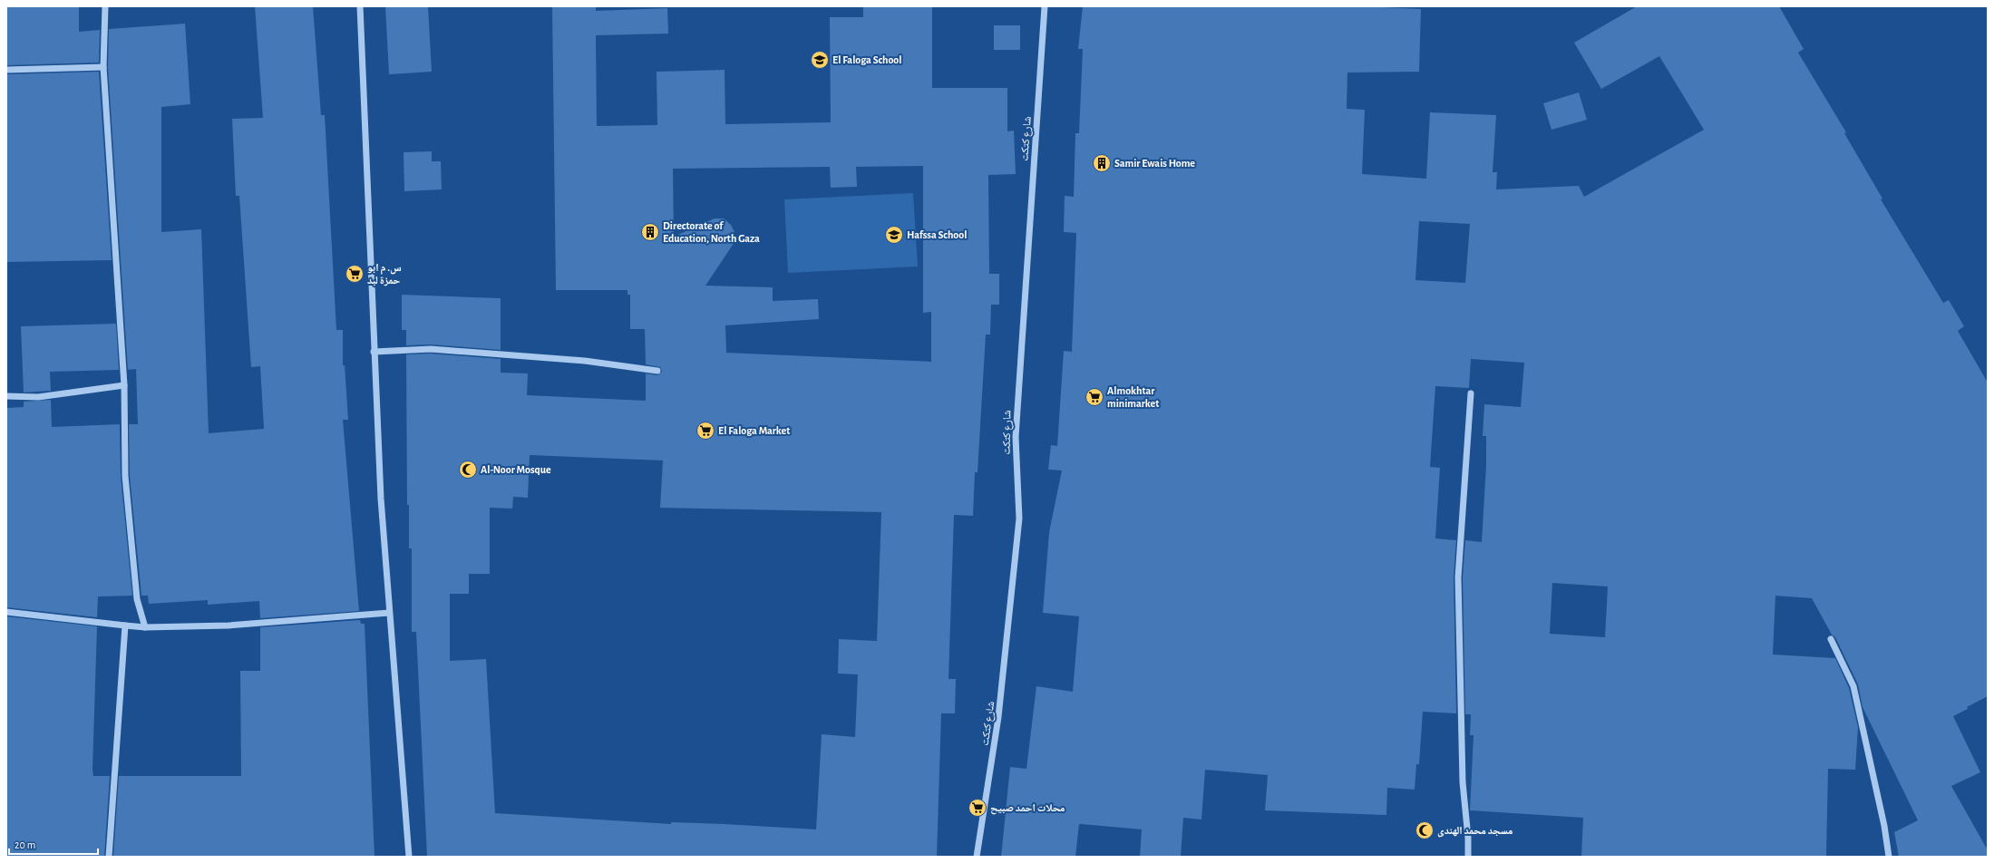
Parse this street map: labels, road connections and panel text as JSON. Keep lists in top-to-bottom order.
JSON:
{
  "streets": {
    "street": ["شارع كتكت"]
  },
  "places": {
    "school or university": ["El Faloga School", "Hafssa School"],
    "building": ["Samir Ewais Home", "Directorate of Education, North Gaza"],
    "supermarket": [
      "س. م ابو حمزة لبد",
      "Almokhtar minimarket",
      "El Faloga Market",
      "محلات احمد صبيح"
    ],
    "mosque": ["Al-Noor Mosque", "مسجد محمد الهندى"]
  },
  "scale_bar": "20 m"
}
